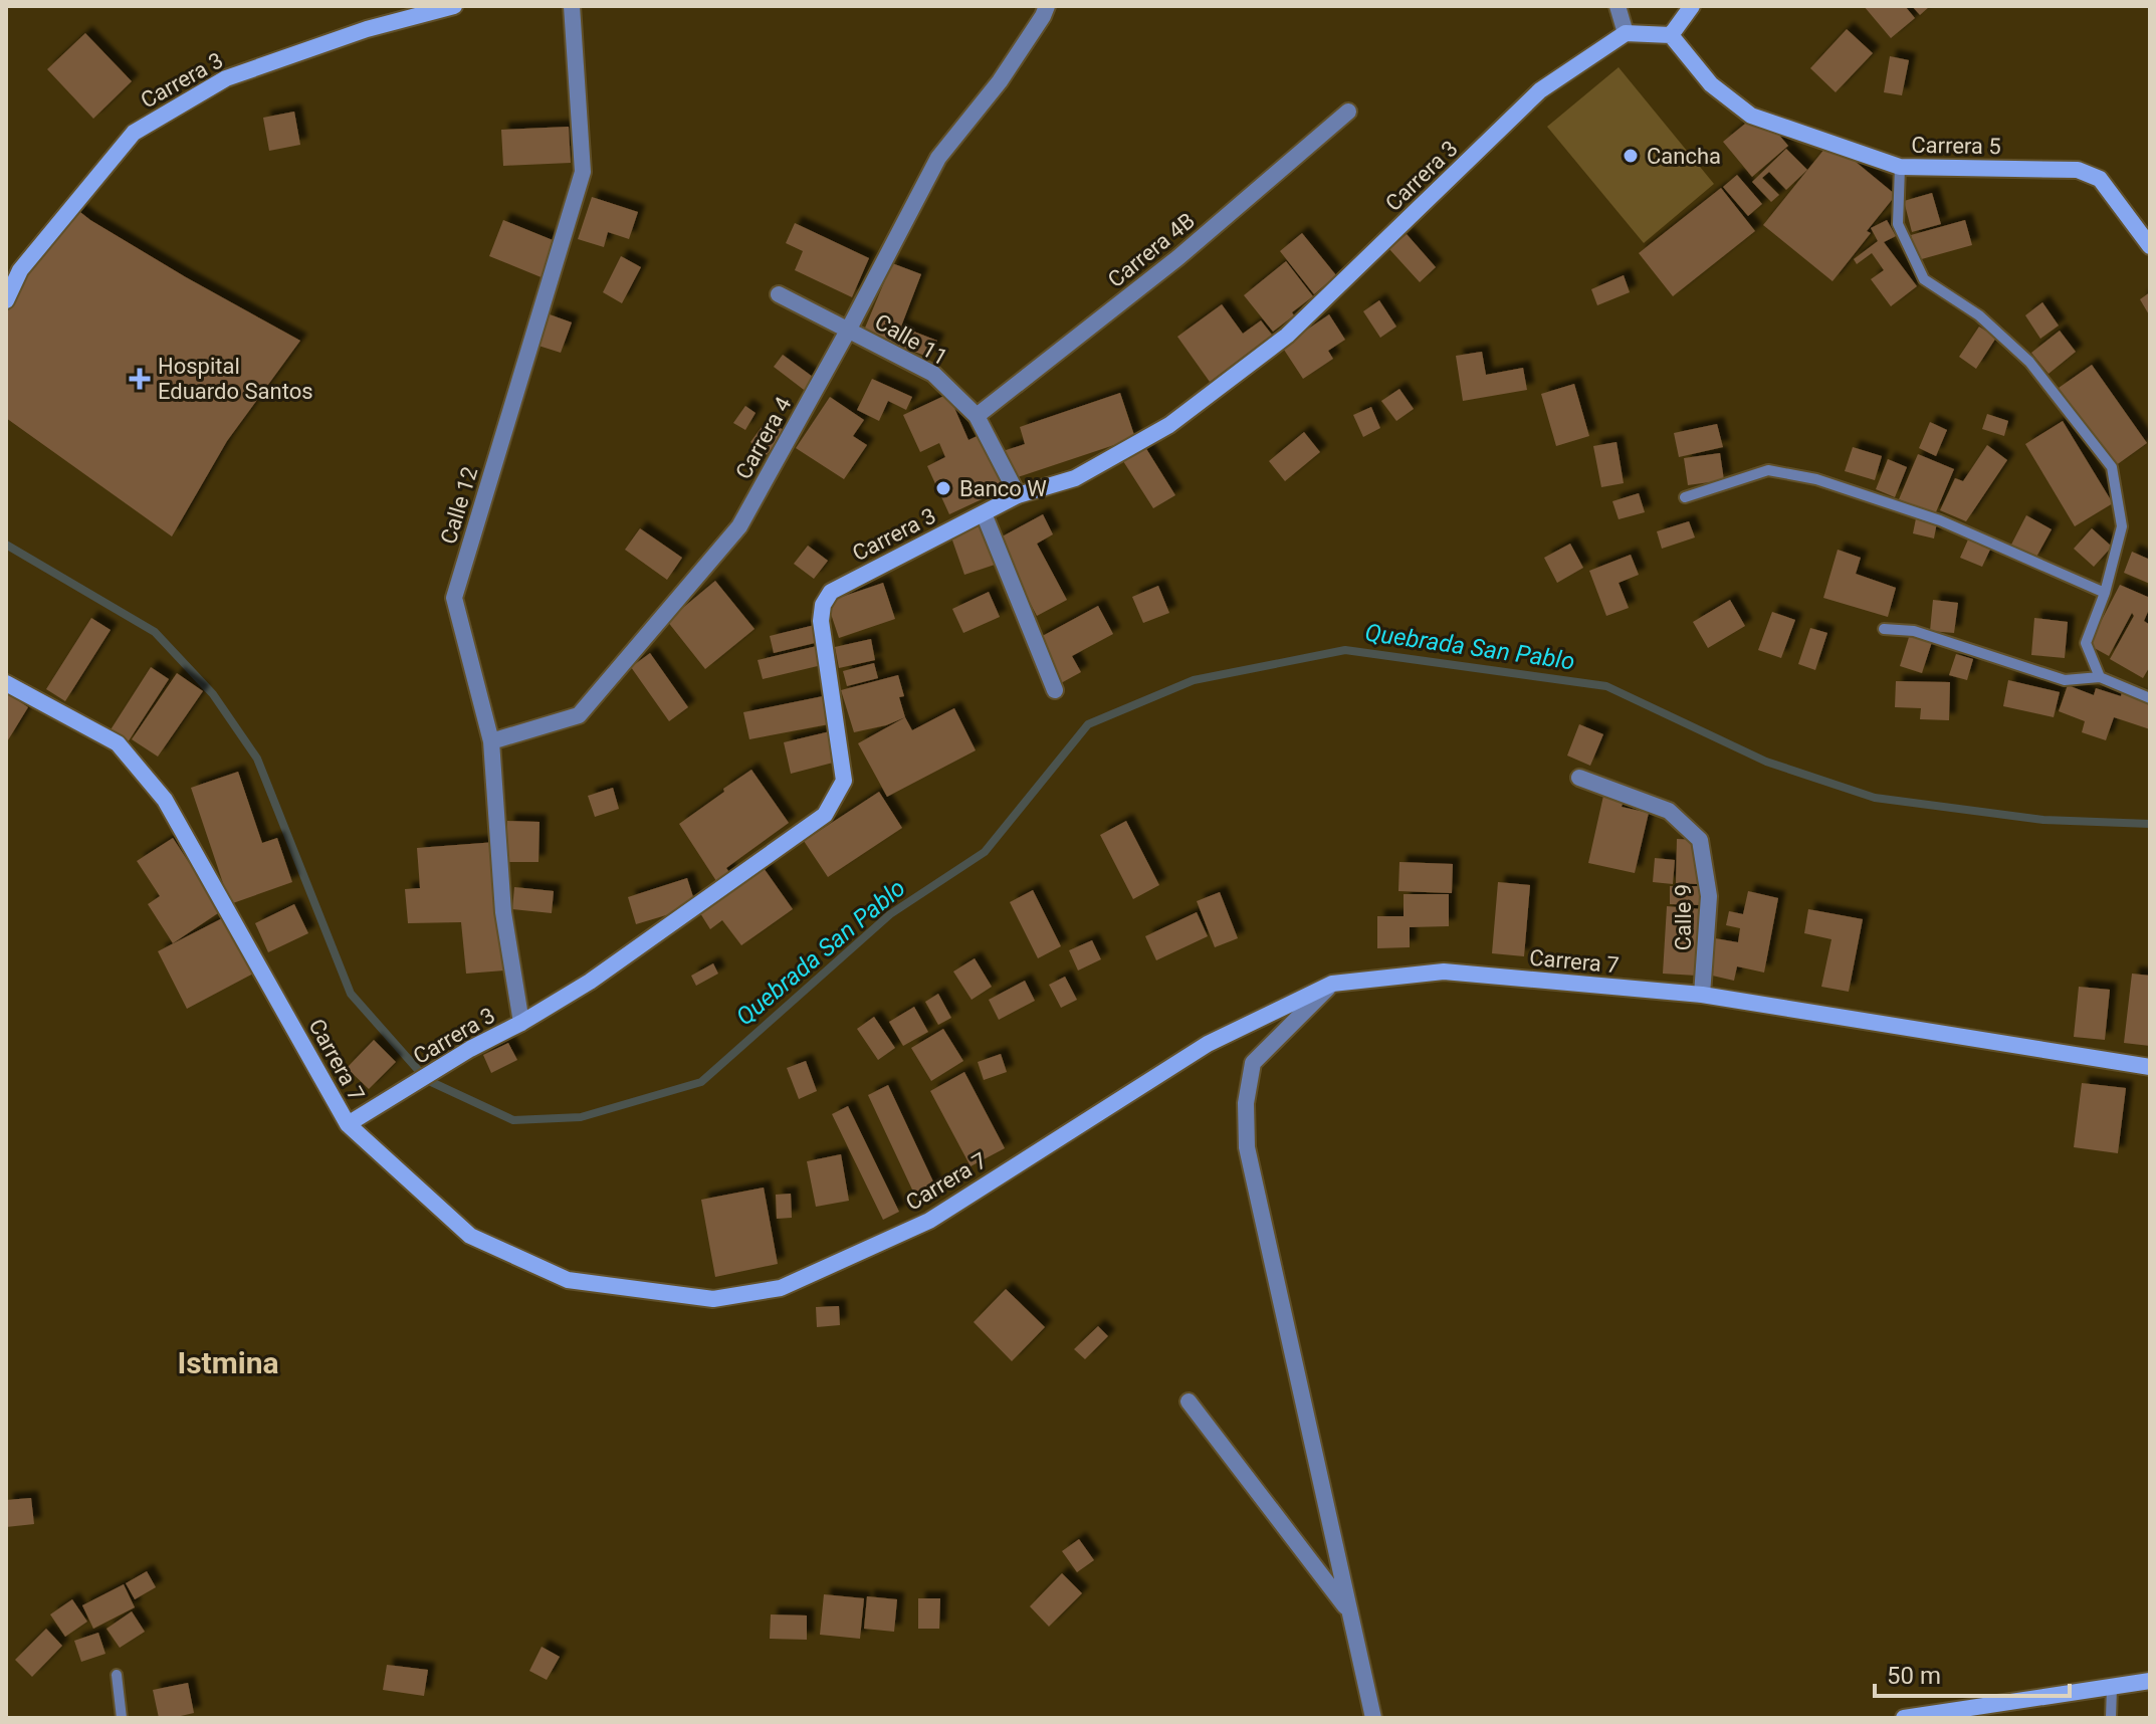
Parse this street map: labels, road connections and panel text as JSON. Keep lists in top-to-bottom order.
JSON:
{
  "streets": {
    "street": [
      "Carrera 3",
      "Carrera 5",
      "Carrera 4B",
      "Calle 11",
      "Carrera 4",
      "Calle 12",
      "Calle 9",
      "Carrera 7"
    ]
  },
  "crossings": [
    ["Carrera 3", "Calle 11"],
    ["Carrera 3", "Calle 12"],
    ["Carrera 3", "Carrera 7"],
    ["Carrera 4B", "Calle 11"],
    ["Calle 11", "Carrera 4"],
    ["Carrera 4", "Calle 12"],
    ["Calle 9", "Carrera 7"]
  ],
  "districts": ["Istmina"],
  "water": ["Quebrada San Pablo"],
  "places": {
    "other": ["Cancha", "Banco W"],
    "health": ["Hospital Eduardo Santos"]
  },
  "scale_bar": "50 m"
}
